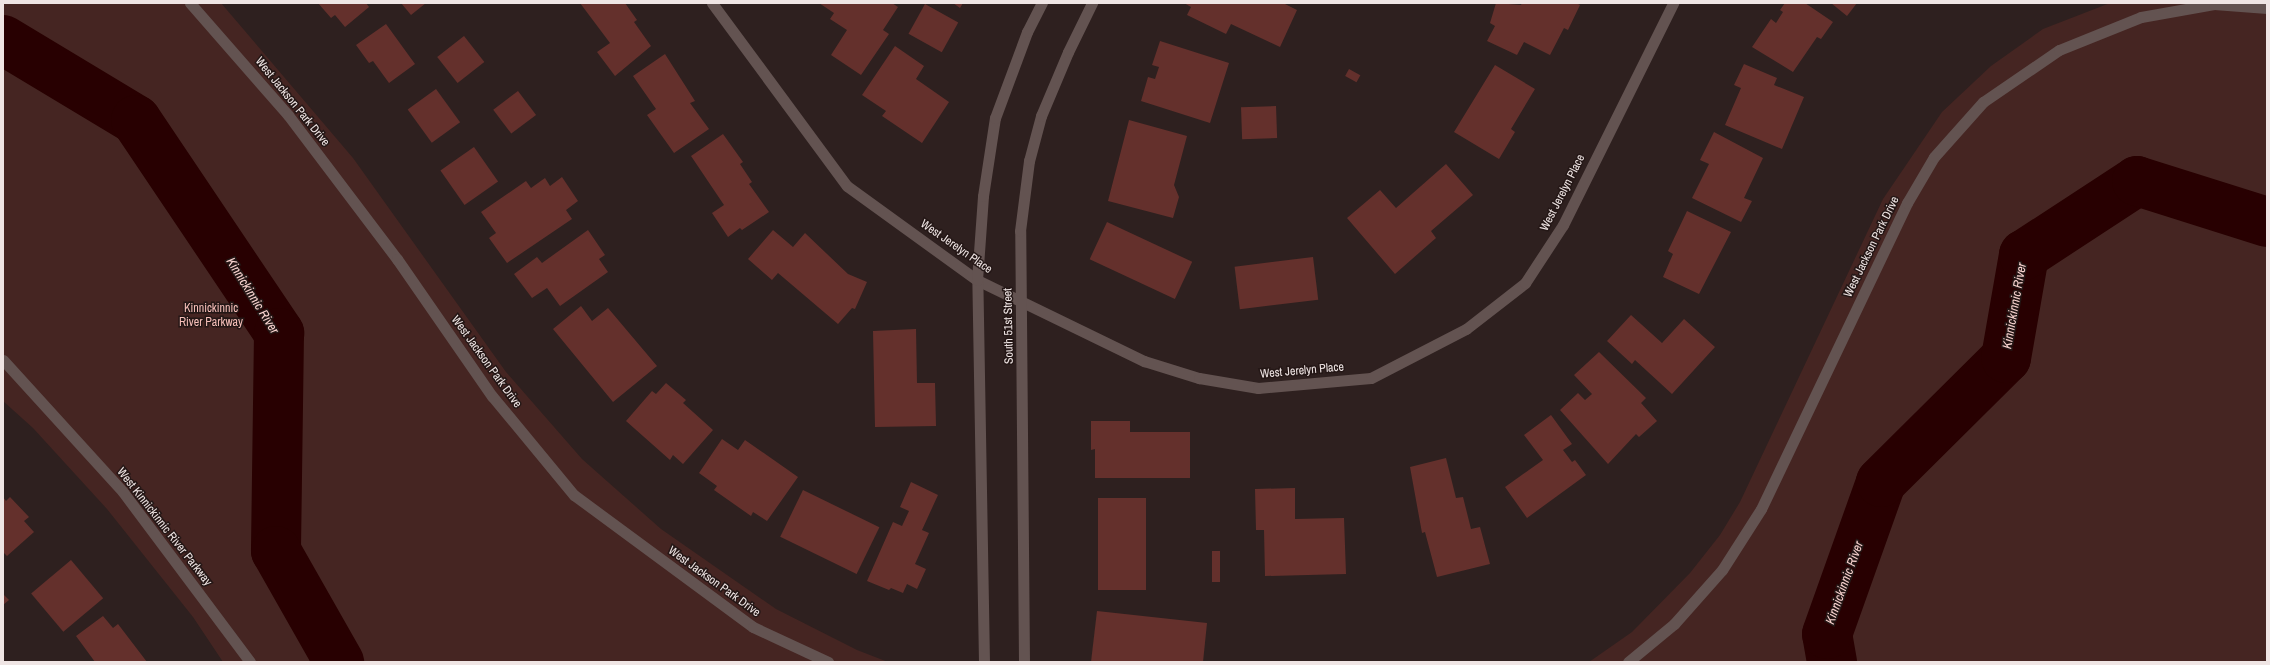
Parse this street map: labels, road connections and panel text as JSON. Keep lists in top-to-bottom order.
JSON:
{
  "streets": {
    "street": [
      "West Jackson Park Drive",
      "West Jerelyn Place",
      "South 51st Street",
      "West Kinnickinnic River Parkway"
    ]
  },
  "crossings": [
    ["West Jerelyn Place", "South 51st Street"]
  ],
  "water": ["Kinnickinnic River"],
  "parks": ["Kinnickinnic River Parkway"]
}
